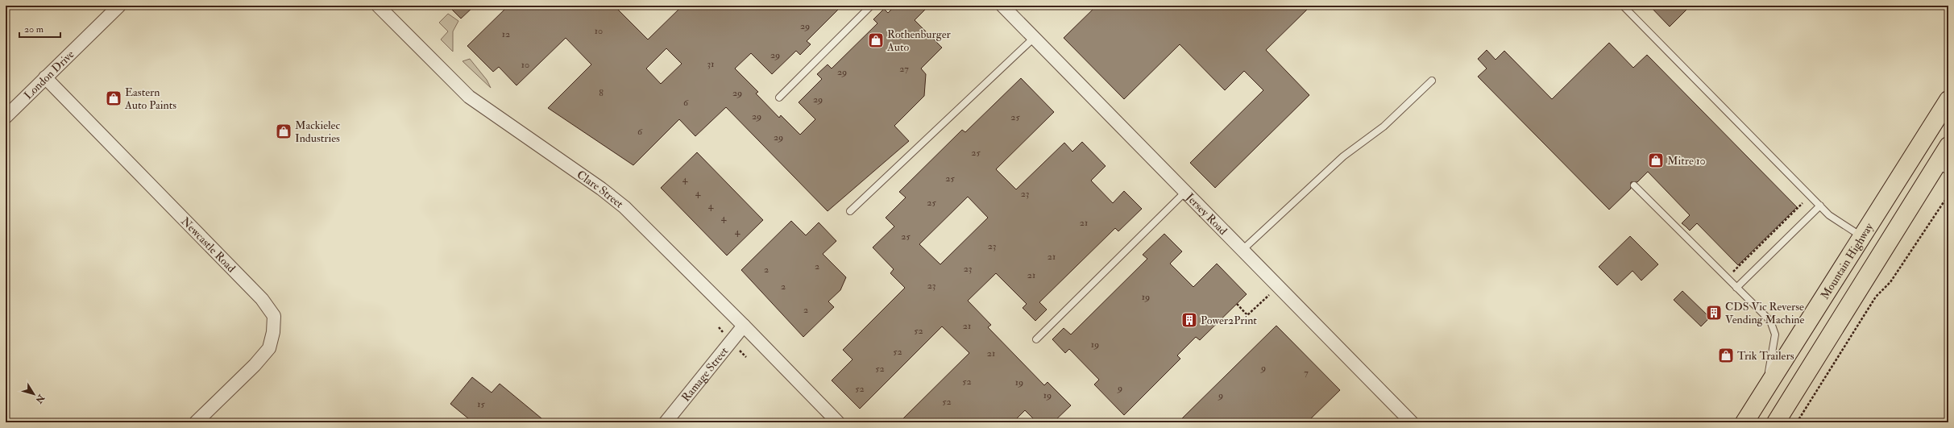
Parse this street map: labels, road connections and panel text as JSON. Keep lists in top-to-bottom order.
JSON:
{
  "streets": {
    "main road": ["Mountain Highway"],
    "street": [
      "London Drive",
      "Clare Street",
      "Jersey Road",
      "Newcastle Road",
      "Ramage Street"
    ]
  },
  "crossings": [
    ["London Drive", "Newcastle Road"],
    ["Clare Street", "Ramage Street"]
  ],
  "places": {
    "shop": [
      "Rothenburger Auto",
      "Eastern Auto Paints",
      "Mackielec Industries",
      "Mitre 10",
      "Trik Trailers"
    ],
    "building": ["CDS Vic Reverse Vending Machine", "Power2Print"]
  },
  "house_numbers": [
    "29",
    "10",
    "12",
    "29",
    "31",
    "10",
    "27",
    "29",
    "8",
    "29",
    "29",
    "6",
    "29",
    "25",
    "6",
    "29",
    "25",
    "25",
    "4",
    "4",
    "23",
    "25",
    "4",
    "4",
    "21",
    "4",
    "25",
    "23",
    "21",
    "2",
    "23",
    "2",
    "21",
    "23",
    "2",
    "19",
    "2",
    "21",
    "52",
    "19",
    "52",
    "21",
    "9",
    "52",
    "7",
    "52",
    "19",
    "9",
    "52",
    "19",
    "9",
    "52",
    "15"
  ],
  "scale_bar": "20 m",
  "north": "bottom right"
}
